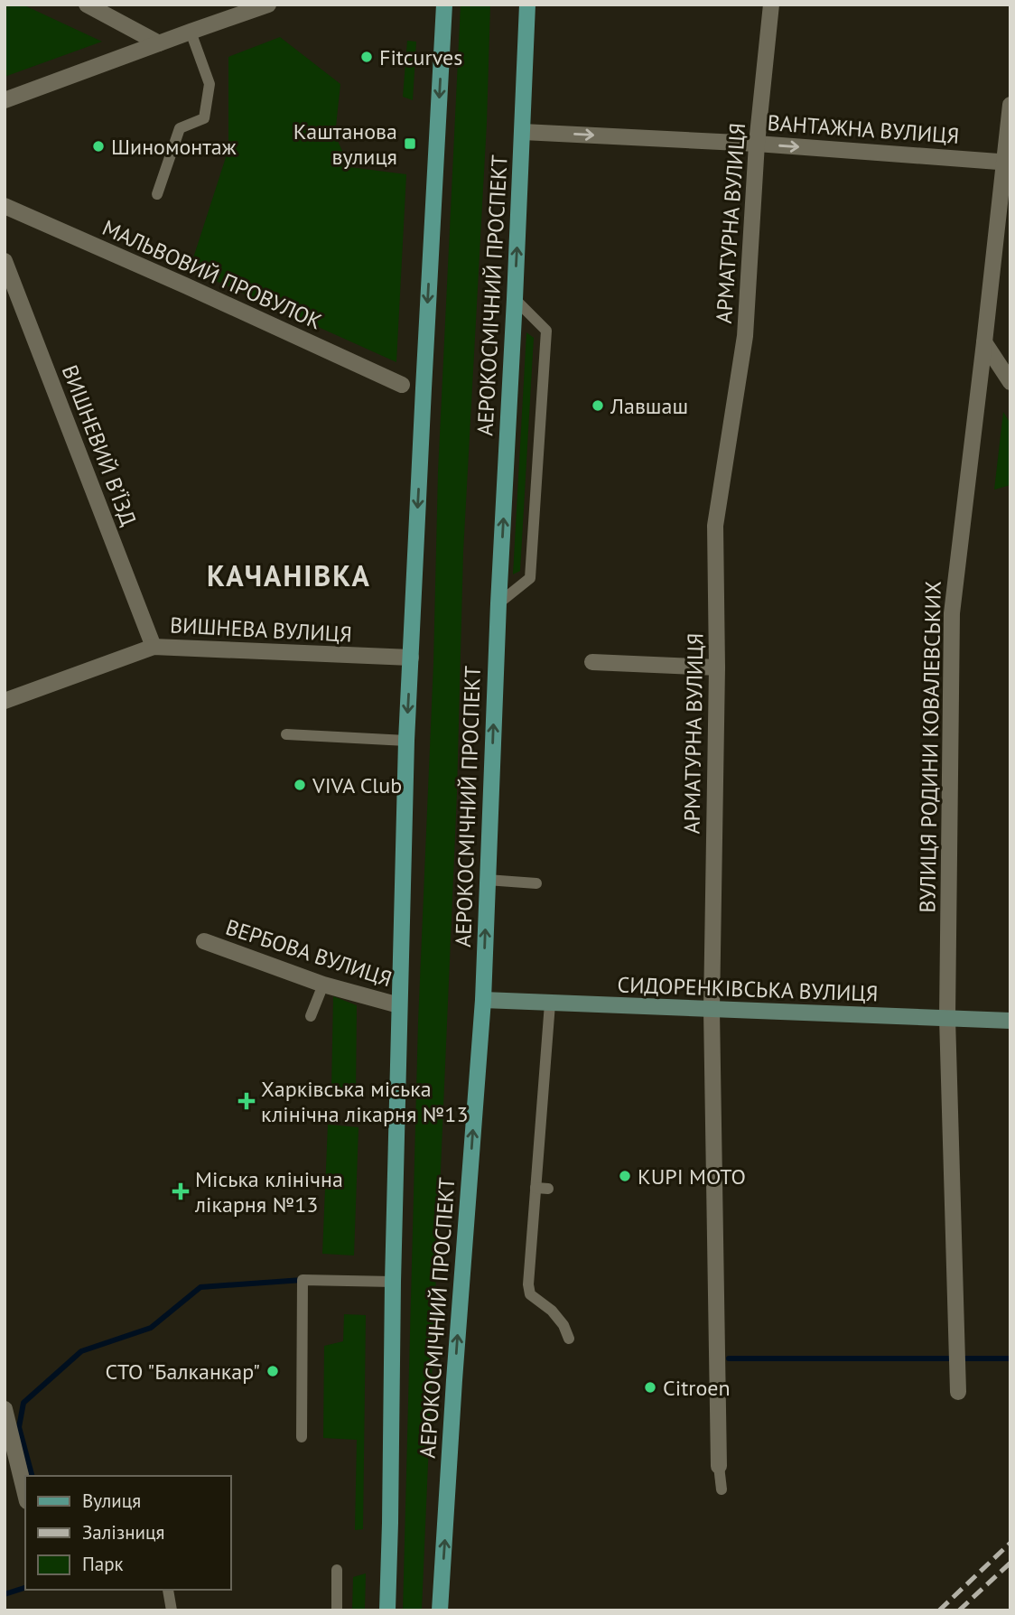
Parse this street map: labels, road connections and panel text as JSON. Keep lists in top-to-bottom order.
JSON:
{
  "streets": {
    "main road": ["АЕРОКОСМІЧНИЙ ПРОСПЕКТ", "СИДОРЕНКІВСЬКА ВУЛИЦЯ"],
    "street": [
      "ВАНТАЖНА ВУЛИЦЯ",
      "АРМАТУРНА ВУЛИЦЯ",
      "МАЛЬВОВИЙ ПРОВУЛОК",
      "ВИШНЕВИЙ В’ЇЗД",
      "ВИШНЕВА ВУЛИЦЯ",
      "ВУЛИЦЯ РОДИНИ КОВАЛЕВСЬКИХ",
      "ВЕРБОВА ВУЛИЦЯ"
    ]
  },
  "crossings": [
    ["ВАНТАЖНА ВУЛИЦЯ", "АРМАТУРНА ВУЛИЦЯ"],
    ["ВАНТАЖНА ВУЛИЦЯ", "АЕРОКОСМІЧНИЙ ПРОСПЕКТ"],
    ["ВАНТАЖНА ВУЛИЦЯ", "ВУЛИЦЯ РОДИНИ КОВАЛЕВСЬКИХ"],
    ["АРМАТУРНА ВУЛИЦЯ", "СИДОРЕНКІВСЬКА ВУЛИЦЯ"],
    ["АЕРОКОСМІЧНИЙ ПРОСПЕКТ", "ВИШНЕВА ВУЛИЦЯ"],
    ["АЕРОКОСМІЧНИЙ ПРОСПЕКТ", "ВЕРБОВА ВУЛИЦЯ"],
    ["АЕРОКОСМІЧНИЙ ПРОСПЕКТ", "СИДОРЕНКІВСЬКА ВУЛИЦЯ"],
    ["ВИШНЕВИЙ В’ЇЗД", "ВИШНЕВА ВУЛИЦЯ"],
    ["ВУЛИЦЯ РОДИНИ КОВАЛЕВСЬКИХ", "СИДОРЕНКІВСЬКА ВУЛИЦЯ"]
  ],
  "one_way": ["ВАНТАЖНА ВУЛИЦЯ"],
  "districts": ["КАЧАНІВКА"],
  "places": {
    "other": [
      "Fitcurves",
      "Шиномонтаж",
      "Лавшаш",
      "VIVA Club",
      "KUPI MOTO",
      "СТО \"Балканкар\"",
      "Citroen"
    ],
    "transit": ["Каштанова вулиця"],
    "health": ["Харківська міська клінічна лікарня №13", "Міська клінічна лікарня №13"]
  },
  "legend": ["Вулиця", "Залізниця", "Парк"]
}
